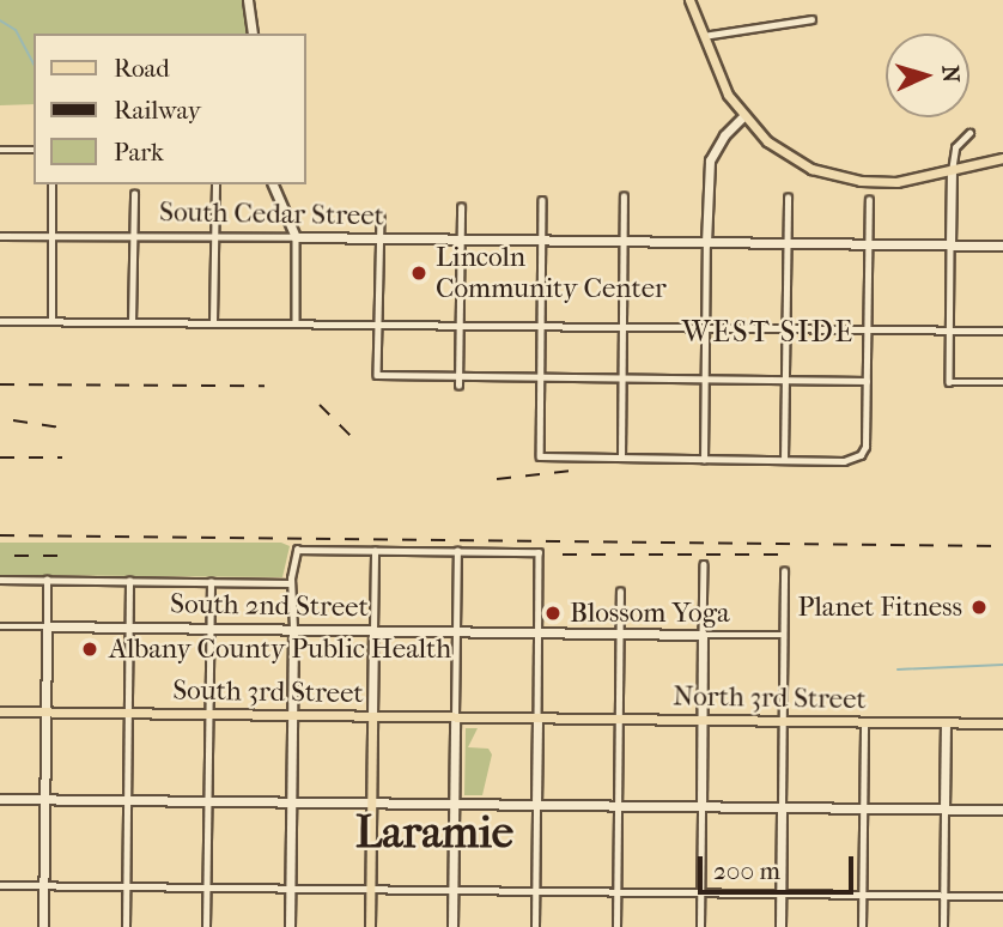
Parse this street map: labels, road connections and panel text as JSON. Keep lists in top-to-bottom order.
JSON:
{
  "streets": {
    "main road": ["South 3rd Street", "North 3rd Street"],
    "street": ["South Cedar Street", "South 2nd Street"]
  },
  "crossings": [
    ["South 3rd Street", "North 3rd Street"]
  ],
  "districts": ["WEST SIDE", "Laramie"],
  "places": [
    "Lincoln Community Center",
    "Planet Fitness",
    "Blossom Yoga",
    "Albany County Public Health"
  ],
  "legend": ["Road", "Railway", "Park"],
  "scale_bar": "200 m",
  "north": "right"
}
